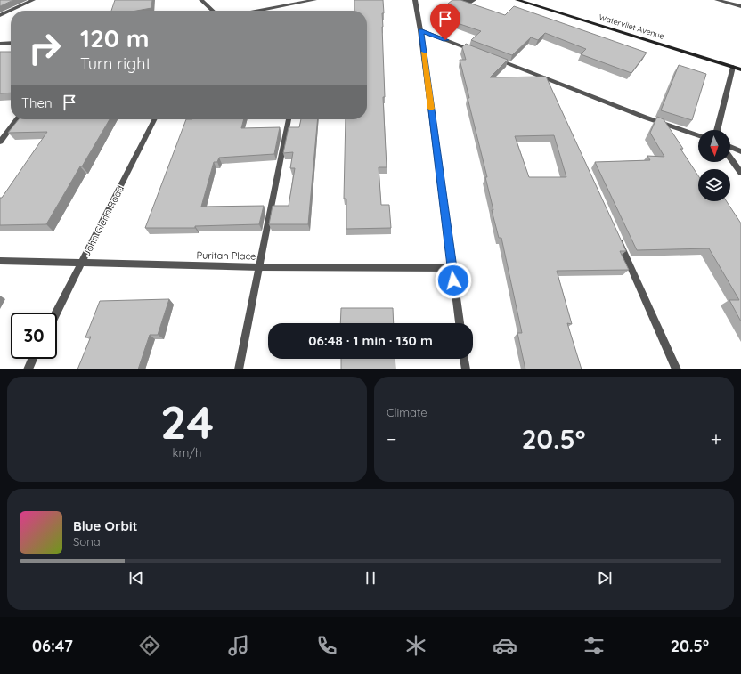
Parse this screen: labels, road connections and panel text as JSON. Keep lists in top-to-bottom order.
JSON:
{
  "streets": {
    "street": ["Watervliet Avenue", "John Glenn Road", "Puritan Place"]
  },
  "crossings": [
    ["John Glenn Road", "Puritan Place"]
  ],
  "north": "bottom",
  "page": {
    "turn": ["120 m", "Turn right"],
    "then": "Then",
    "limit": "30",
    "trip": "06:48 · 1 min · 130 m",
    "tile": [
      ["24", "km/h"],
      "Climate"
    ],
    "heat": ["−", "20.5°", "+"],
    "song": ["Blue Orbit", "Sona"],
    "tabs": ["06:47", "20.5°"]
  }
}
